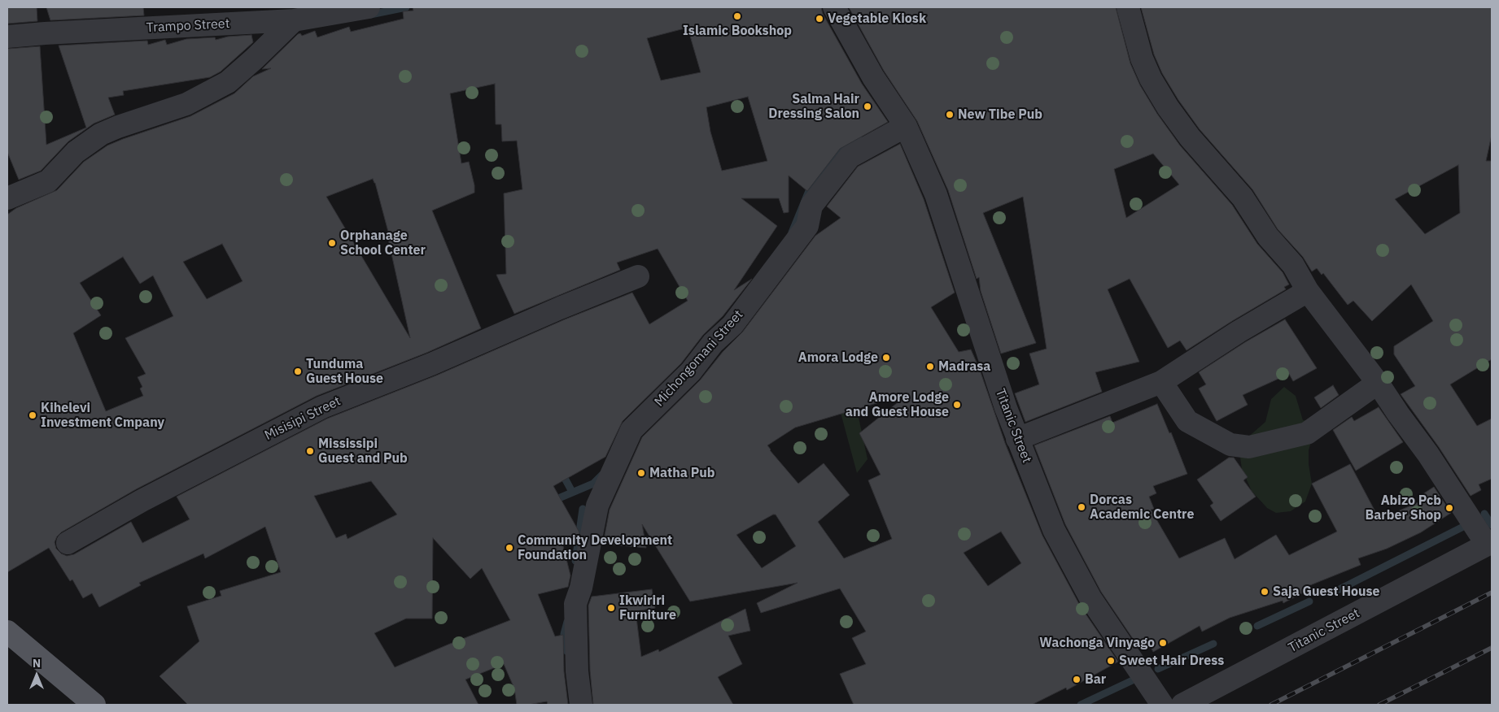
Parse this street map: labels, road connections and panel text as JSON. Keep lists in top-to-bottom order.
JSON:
{
  "streets": {
    "street": [
      "Trampo Street",
      "Michongomani Street",
      "Misisipi Street",
      "Titanic Street"
    ]
  },
  "crossings": [
    ["Michongomani Street", "Titanic Street"]
  ],
  "places": [
    "Islamic Bookshop",
    "Vegetable Kiosk",
    "Salma Hair Dressing Salon",
    "New Tibe Pub",
    "Orphanage School Center",
    "Amora Lodge",
    "Madrasa",
    "Tunduma Guest House",
    "Amore Lodge and Guest House",
    "Kihelevi Investment Cmpany",
    "Mississipi Guest and Pub",
    "Matha Pub",
    "Dorcas Academic Centre",
    "Abizo Pcb Barber Shop",
    "Community Development Foundation",
    "Saja Guest House",
    "Ikwiriri Furniture",
    "Wachonga Vinyago",
    "Sweet Hair Dress",
    "Bar"
  ],
  "north": "top"
}
